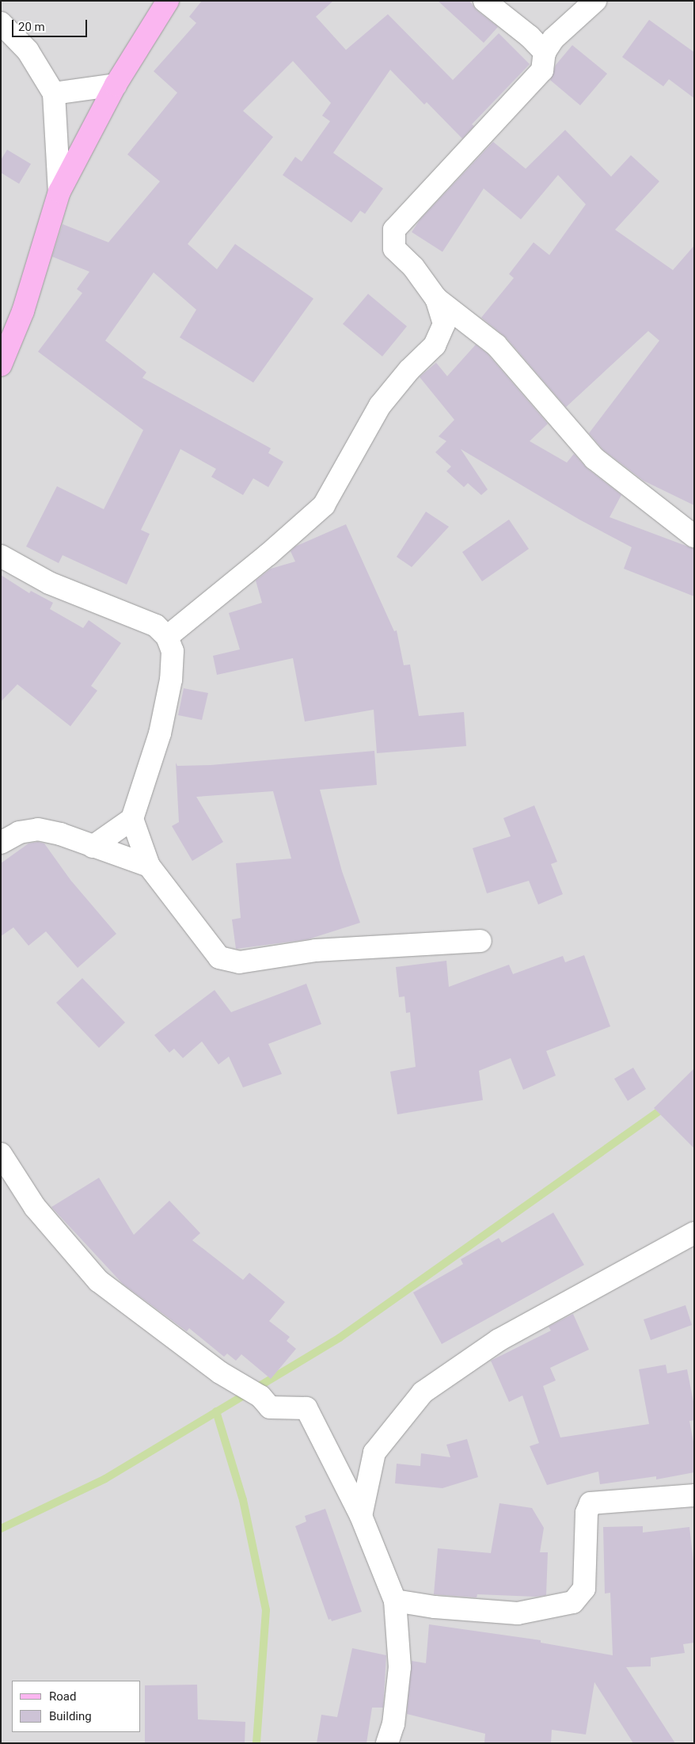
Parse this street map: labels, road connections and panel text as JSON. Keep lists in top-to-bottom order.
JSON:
{
  "legend": ["Road", "Building"],
  "scale_bar": "20 m"
}
